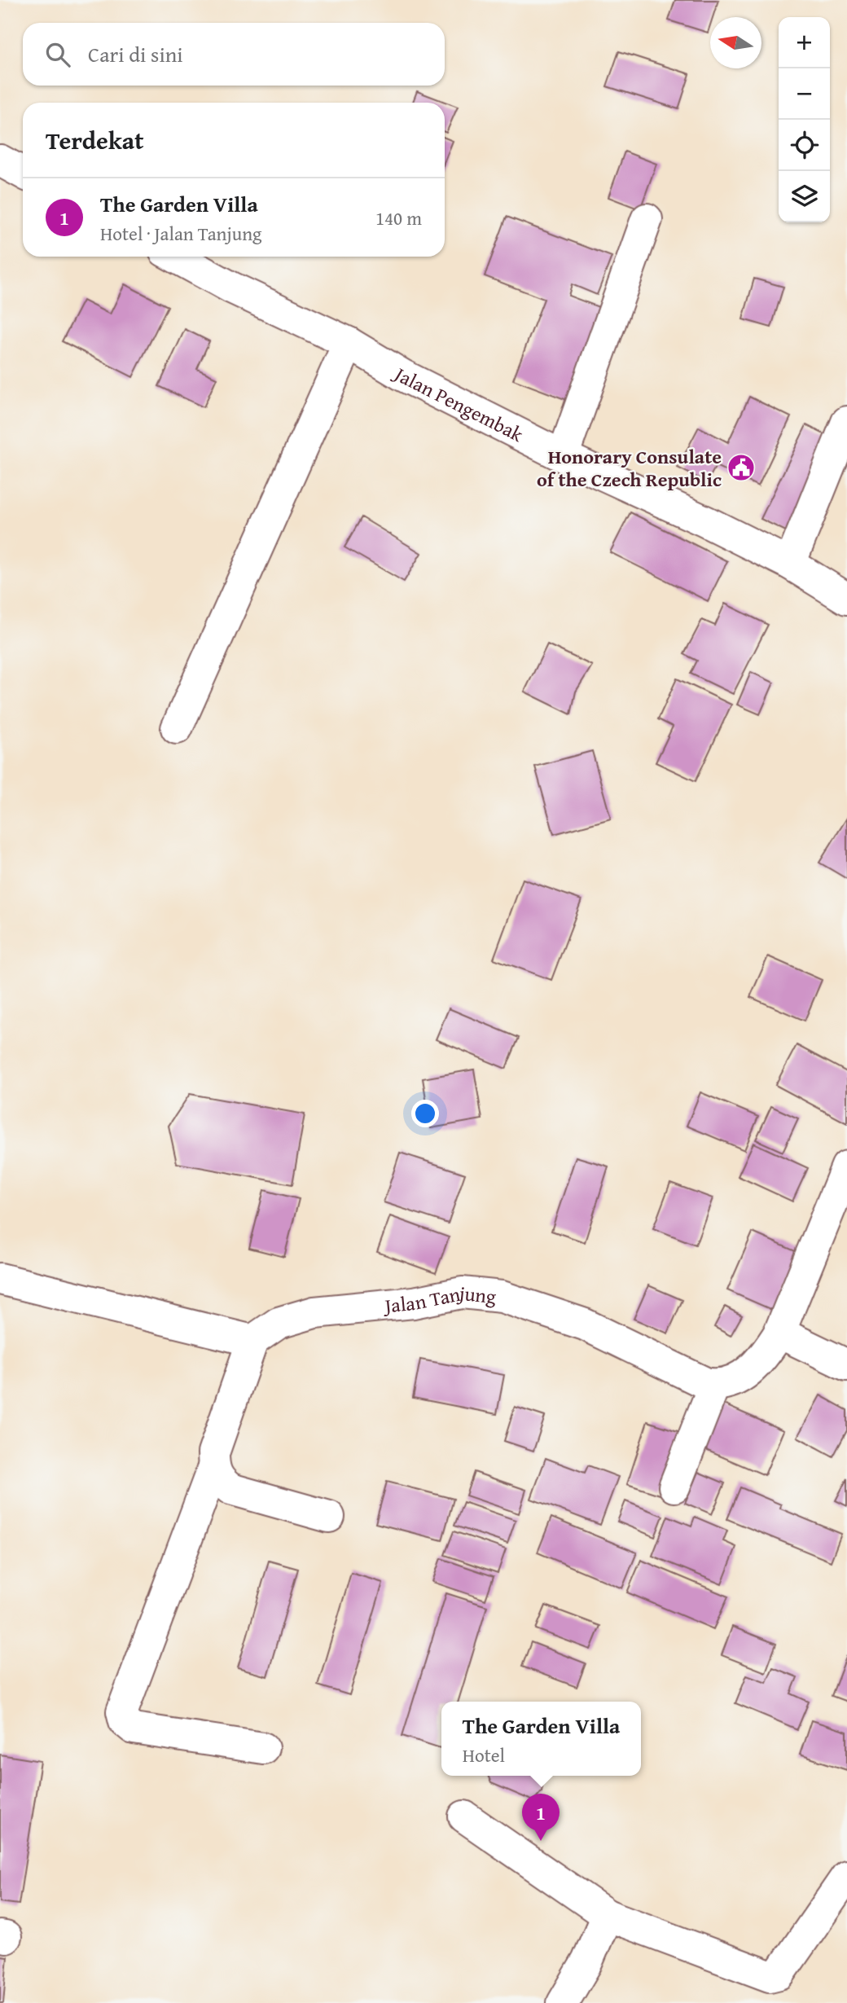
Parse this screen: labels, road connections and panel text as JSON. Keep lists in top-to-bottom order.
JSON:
{
  "streets": {
    "street": ["Jalan Pengembak", "Jalan Tanjung"]
  },
  "places": {
    "public building": ["Honorary Consulate of the Czech Republic"]
  },
  "north": "left",
  "page": {
    "map_buttons": ["+", "−"],
    "search": "Cari di sini",
    "heading": "Terdekat",
    "list": [
      {
        "mark": "1",
        "name": "The Garden Villa",
        "note": "Hotel · Jalan Tanjung",
        "value": "140 m"
      }
    ],
    "popup": ["The Garden Villa", "Hotel"],
    "pins": "1"
  }
}
